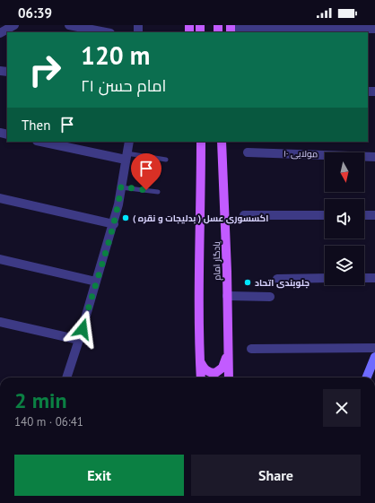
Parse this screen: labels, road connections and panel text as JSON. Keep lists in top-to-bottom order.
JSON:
{
  "streets": {
    "main road": ["یادگار امام"],
    "street": ["مولایی ۱۰"]
  },
  "places": ["اکسسوری عسل ( بدلیجات و نقره )", "جلوبندی اتحاد"],
  "north": "bottom",
  "page": {
    "status": "06:39",
    "turn": ["120 m", "امام حسن ۲۱"],
    "then": "Then",
    "heading": ["2 min", "140 m · 06:41"],
    "buttons": ["Exit", "Share"]
  }
}
